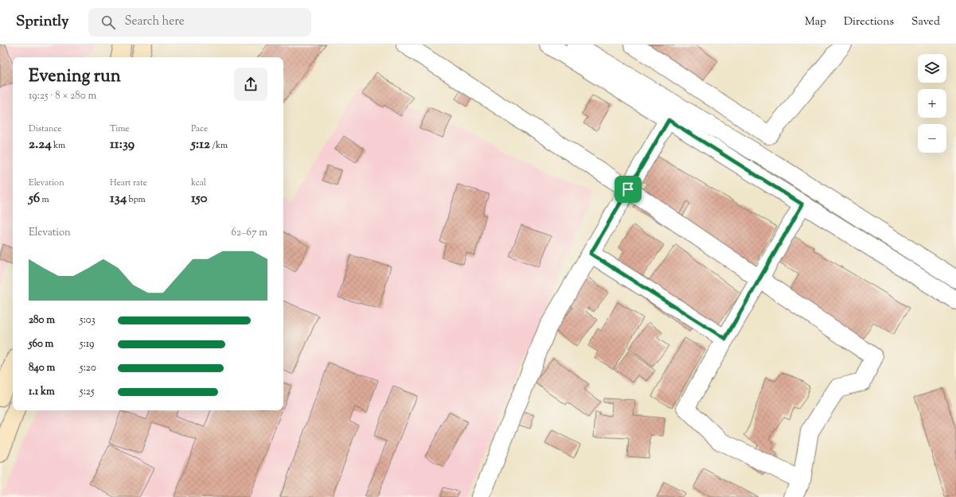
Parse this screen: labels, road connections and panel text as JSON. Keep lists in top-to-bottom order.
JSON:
{
  "page": {
    "header": "Sprintly",
    "search": "Search here",
    "nav": ["Map", "Directions", "Saved"],
    "map_buttons": ["+", "−"],
    "heading": ["Evening run", "19:25 · 8 × 280 m"],
    "stats": [
      ["Distance", "2.24 km"],
      ["Time", "11:39"],
      ["Pace", "5:12 /km"],
      ["Elevation", "56 m"],
      ["Heart rate", "134 bpm"],
      ["kcal", "150"]
    ],
    "chart": ["Elevation", "62–67 m"],
    "list": [
      {
        "name": "280 m",
        "note": "5:03"
      },
      {
        "name": "560 m",
        "note": "5:19"
      },
      {
        "name": "840 m",
        "note": "5:20"
      },
      {
        "name": "1.1 km",
        "note": "5:25"
      }
    ]
  }
}
